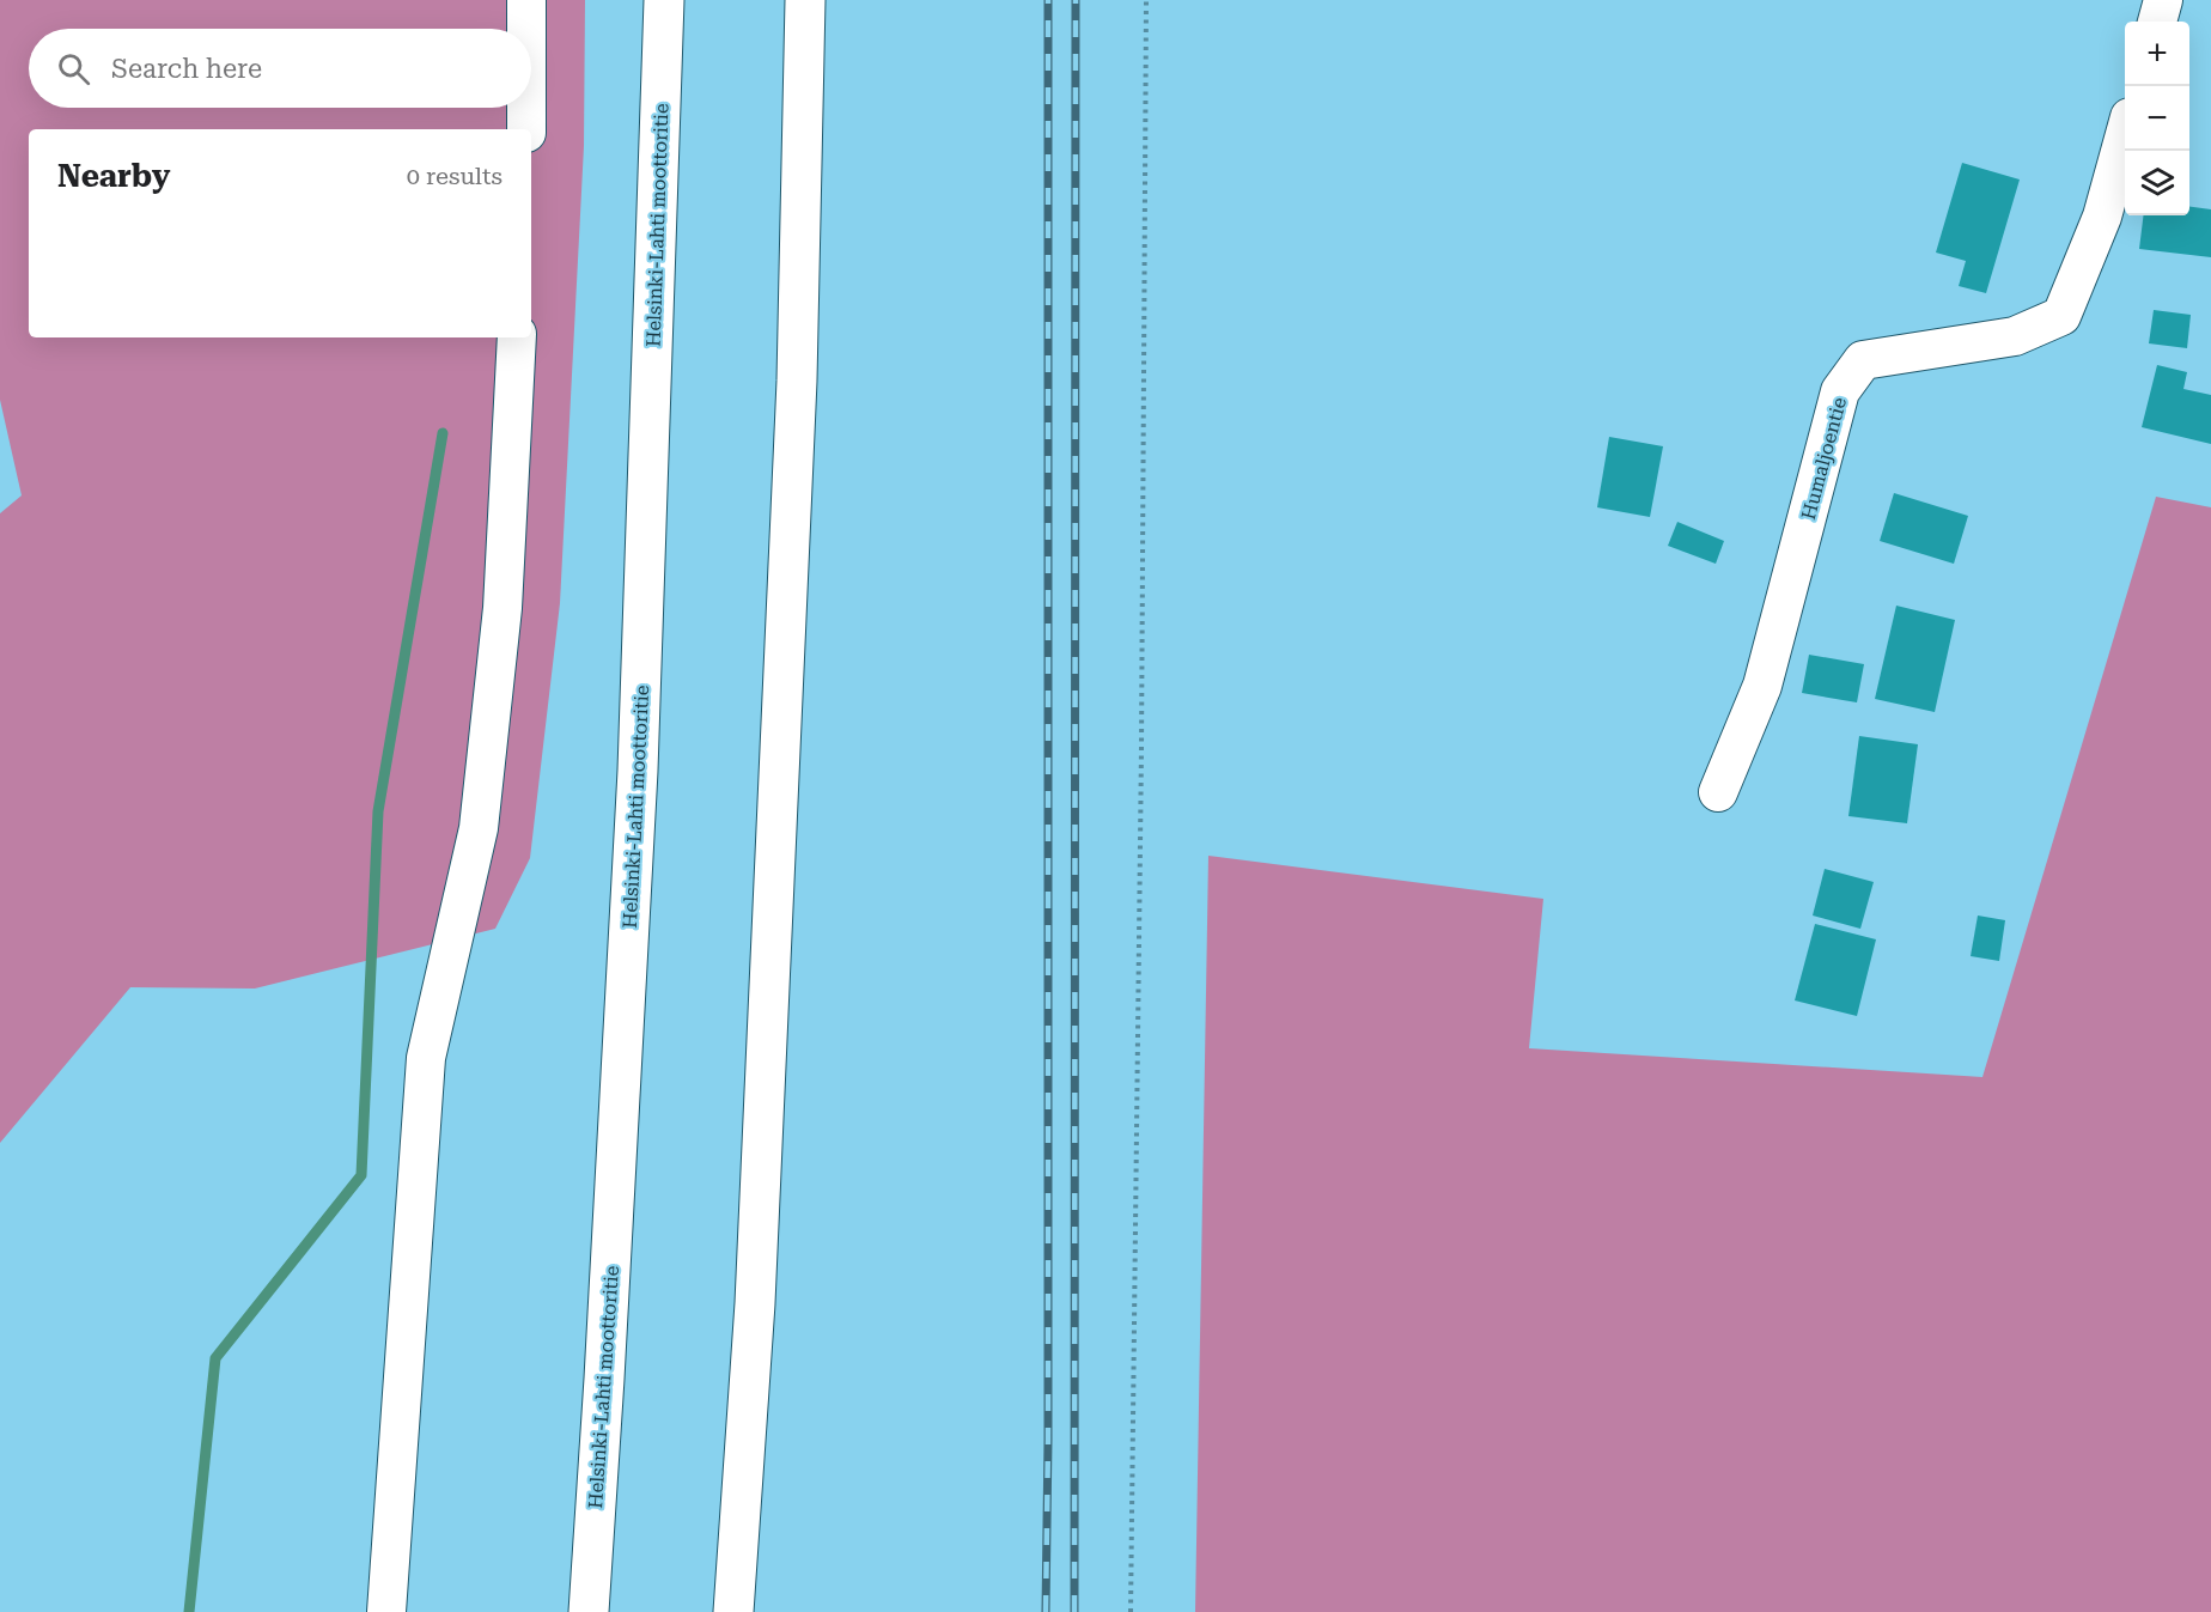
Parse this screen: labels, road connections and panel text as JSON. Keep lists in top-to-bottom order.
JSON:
{
  "streets": {
    "highway": ["Helsinki-Lahti moottoritie"],
    "street": ["Humaljoentie"]
  },
  "page": {
    "map_buttons": ["+", "−"],
    "search": "Search here",
    "heading": ["Nearby", "0 results"]
  }
}
